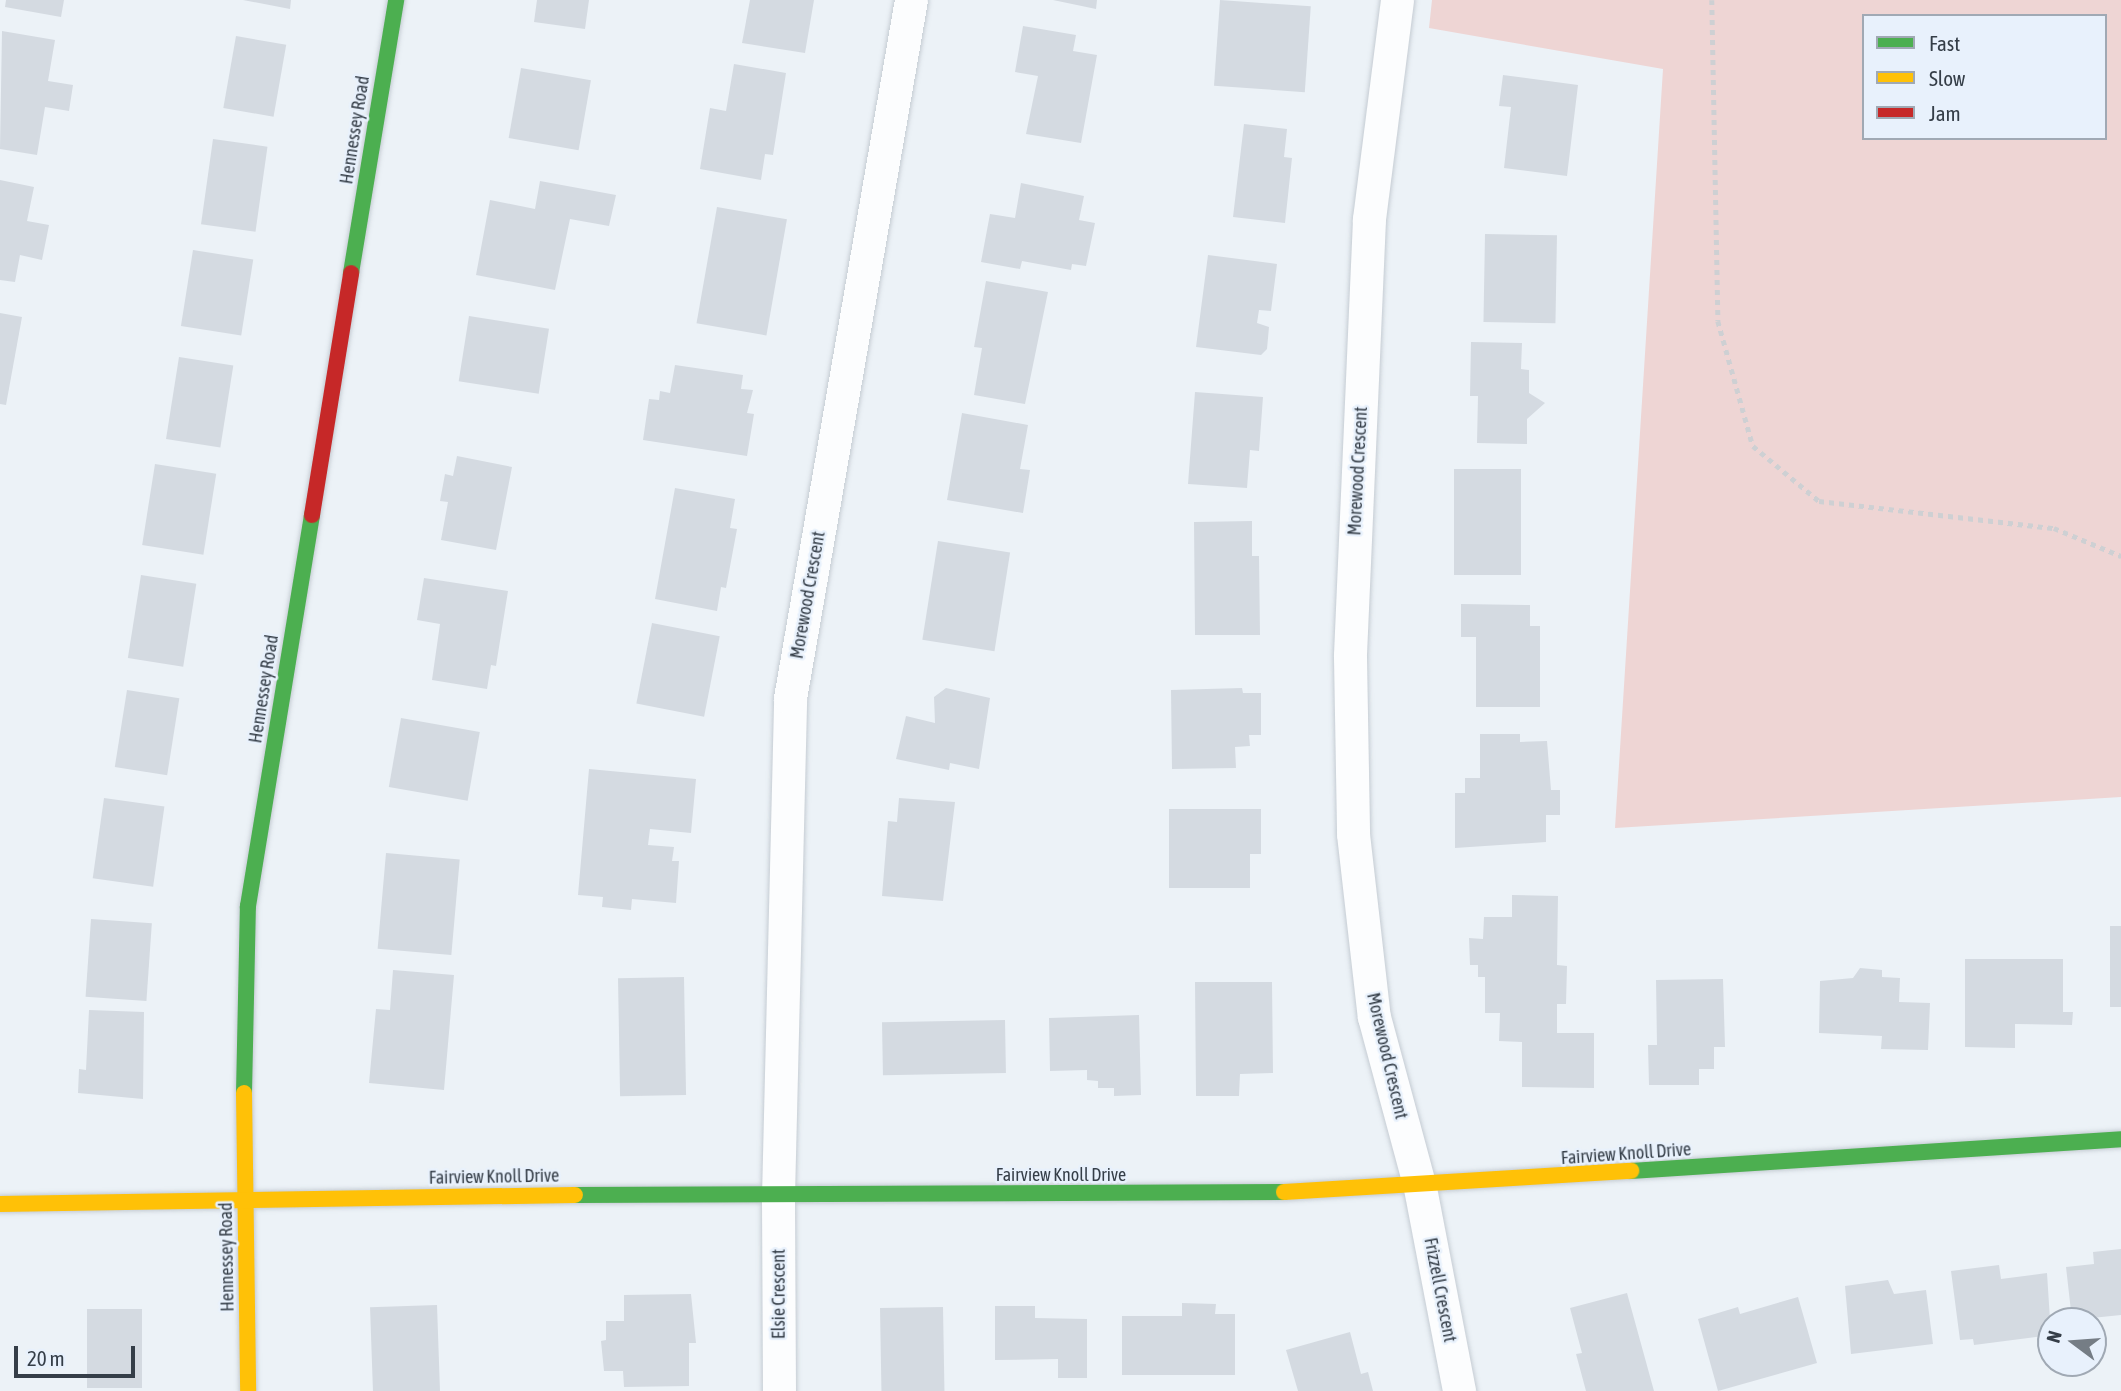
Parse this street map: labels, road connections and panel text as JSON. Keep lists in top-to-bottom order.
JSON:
{
  "streets": {
    "street": [
      "Hennessey Road",
      "Morewood Crescent",
      "Fairview Knoll Drive",
      "Frizzell Crescent",
      "Elsie Crescent"
    ]
  },
  "crossings": [
    ["Hennessey Road", "Fairview Knoll Drive"],
    ["Morewood Crescent", "Fairview Knoll Drive"],
    ["Morewood Crescent", "Frizzell Crescent"],
    ["Morewood Crescent", "Elsie Crescent"],
    ["Fairview Knoll Drive", "Frizzell Crescent"],
    ["Fairview Knoll Drive", "Elsie Crescent"]
  ],
  "legend": ["Fast", "Slow", "Jam"],
  "scale_bar": "20 m",
  "north": "left"
}
